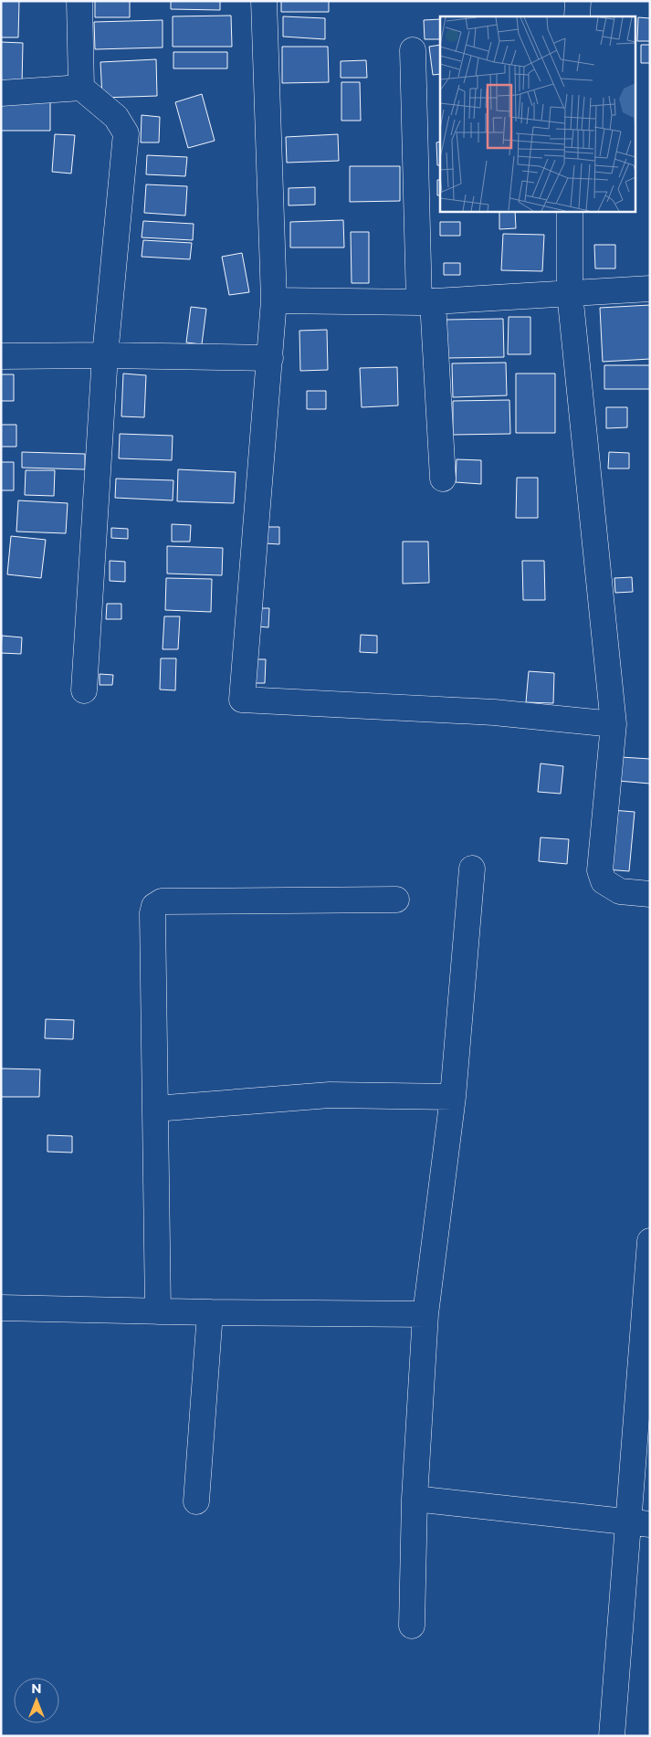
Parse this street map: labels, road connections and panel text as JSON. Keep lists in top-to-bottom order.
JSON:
{
  "north": "top"
}
